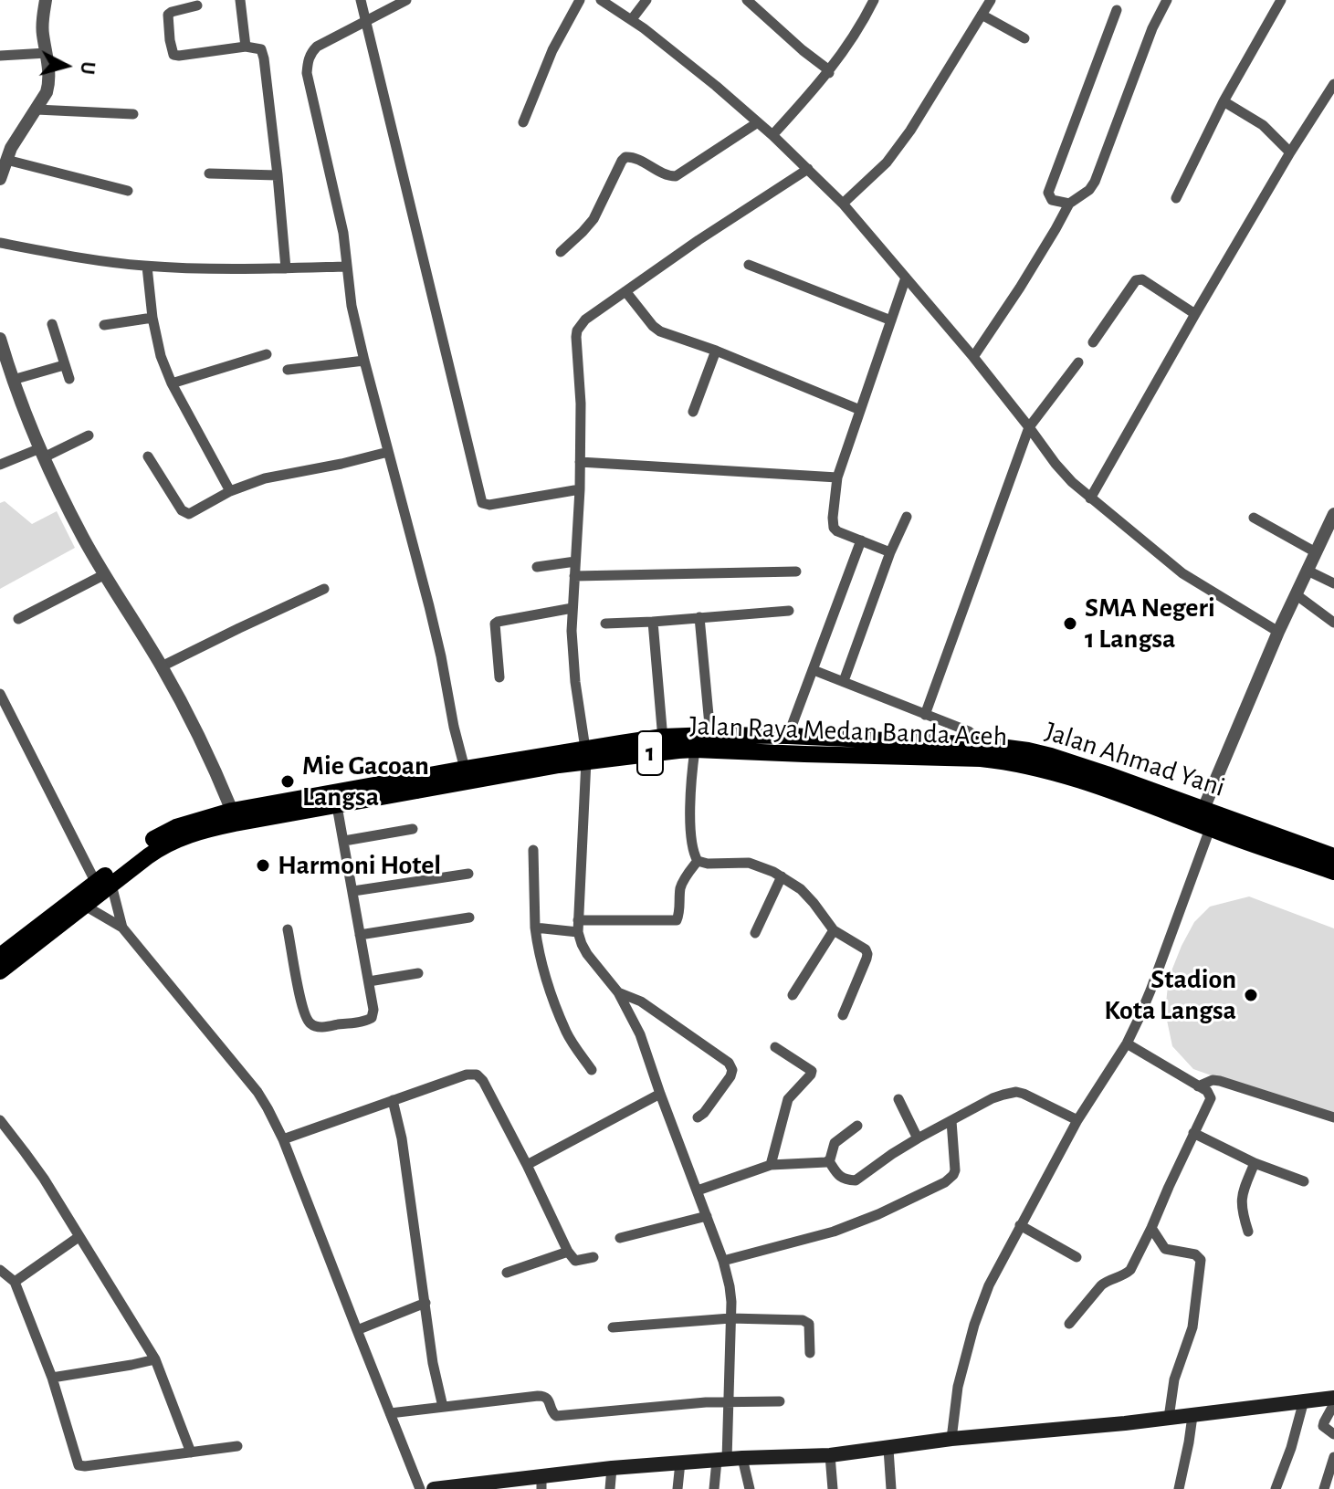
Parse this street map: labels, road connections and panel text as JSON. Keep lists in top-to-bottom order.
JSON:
{
  "streets": {
    "main road": ["Jalan Raya Medan Banda Aceh", "1", "Jalan Ahmad Yani"]
  },
  "crossings": [
    ["Jalan Raya Medan Banda Aceh", "Jalan Ahmad Yani"],
    ["1", "Jalan Ahmad Yani"]
  ],
  "places": [
    "SMA Negeri 1 Langsa",
    "Mie Gacoan Langsa",
    "Harmoni Hotel",
    "Stadion Kota Langsa"
  ],
  "north": "right"
}
